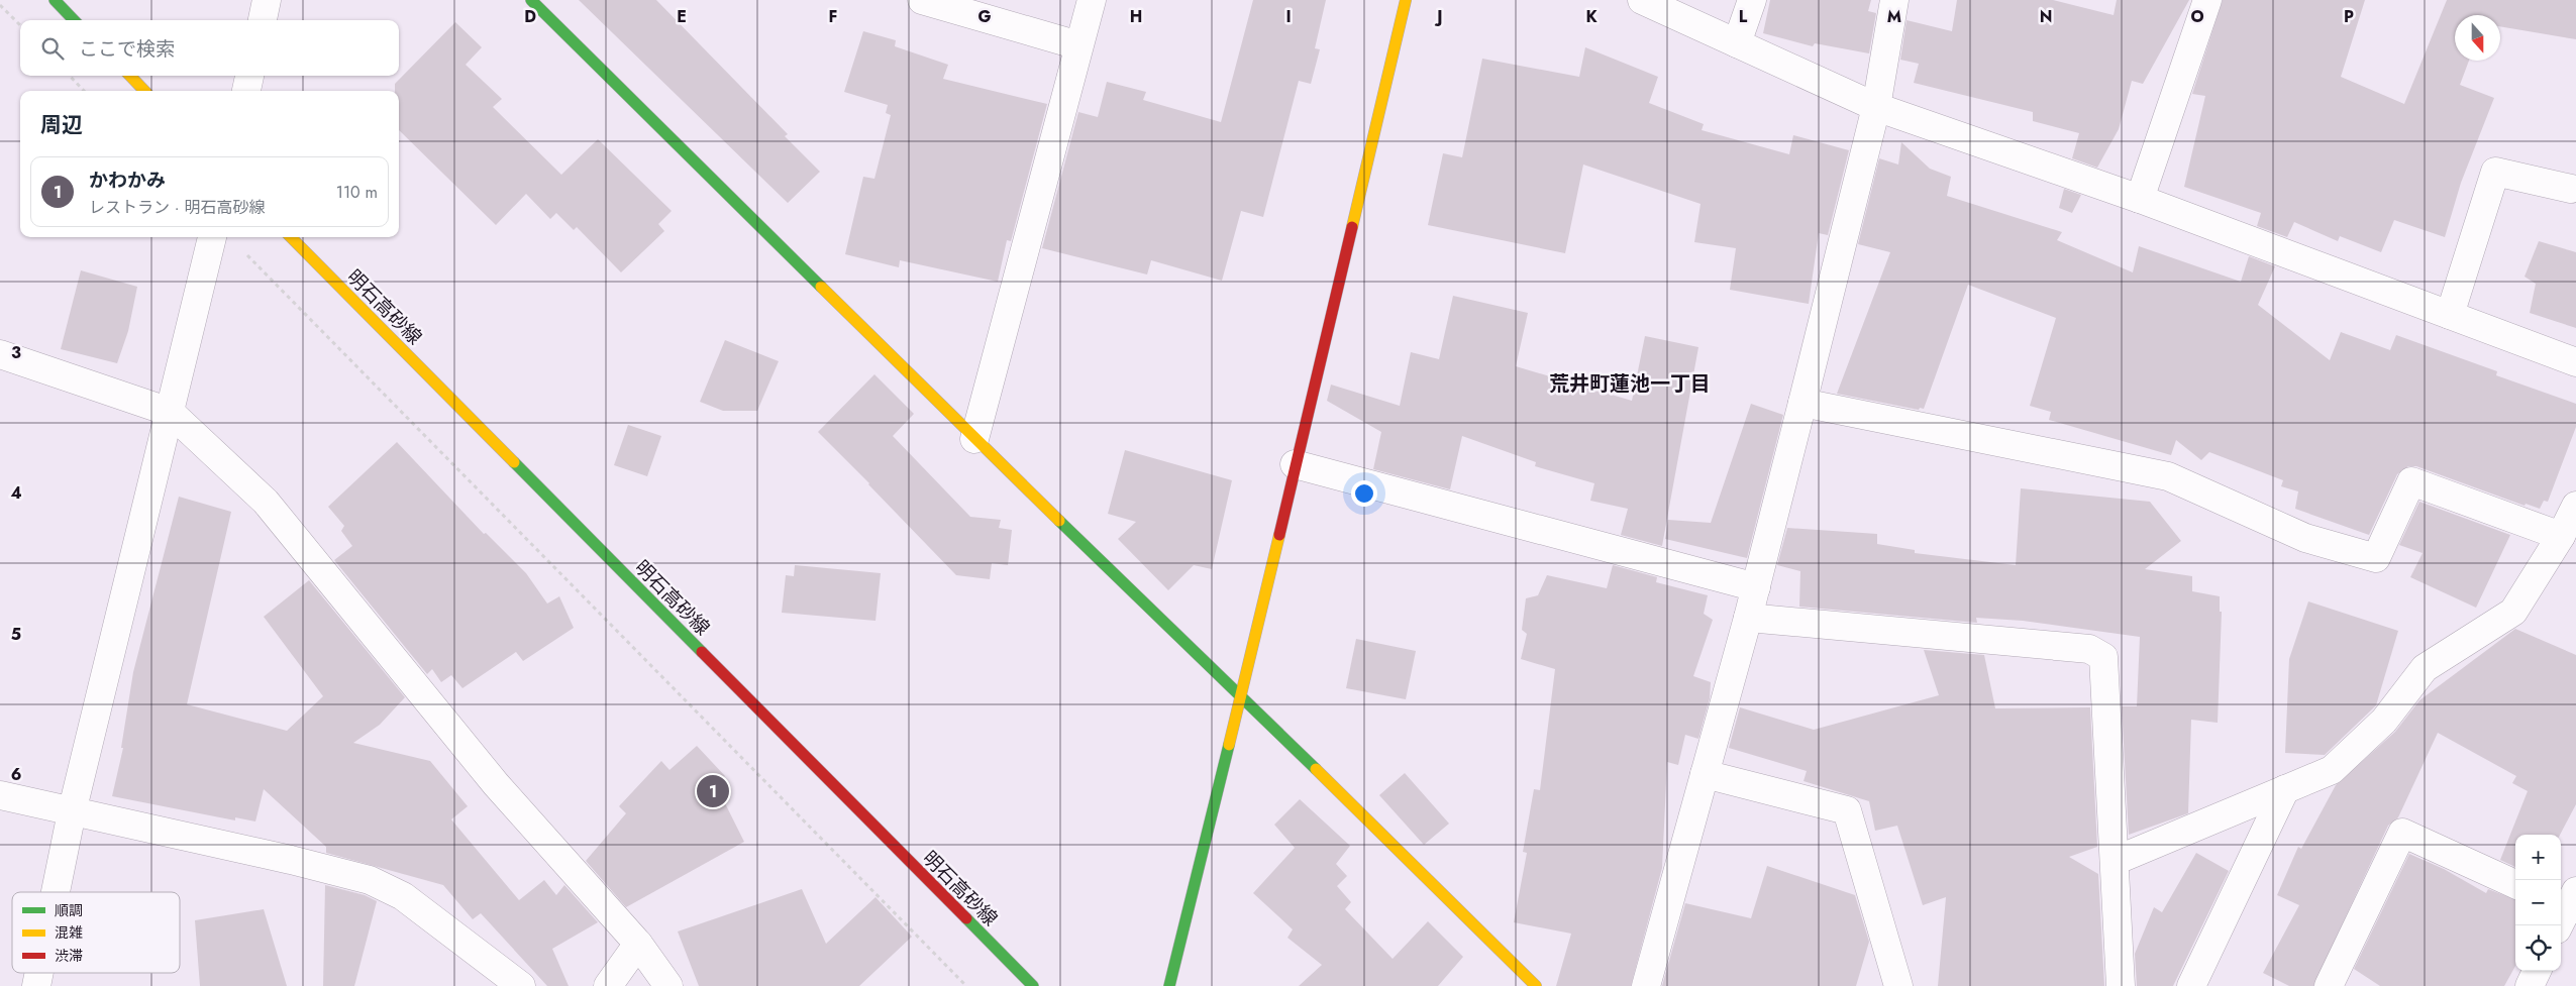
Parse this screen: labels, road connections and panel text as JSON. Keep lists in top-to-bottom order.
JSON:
{
  "streets": {
    "street": ["明石高砂線"]
  },
  "districts": ["荒井町蓮池一丁目"],
  "legend": ["順調", "混雑", "渋滞"],
  "north": "bottom",
  "page": {
    "search": "ここで検索",
    "heading": "周辺",
    "list": [
      {
        "mark": "1",
        "name": "かわかみ",
        "note": "レストラン · 明石高砂線",
        "value": "110 m"
      }
    ],
    "pins": "1",
    "map_buttons": ["+", "−"]
  },
  "grid": {
    "columns": [
      "D",
      "E",
      "F",
      "G",
      "H",
      "I",
      "J",
      "K",
      "L",
      "M",
      "N",
      "O",
      "P"
    ],
    "rows": [
      "3",
      "4",
      "5",
      "6"
    ]
  }
}
